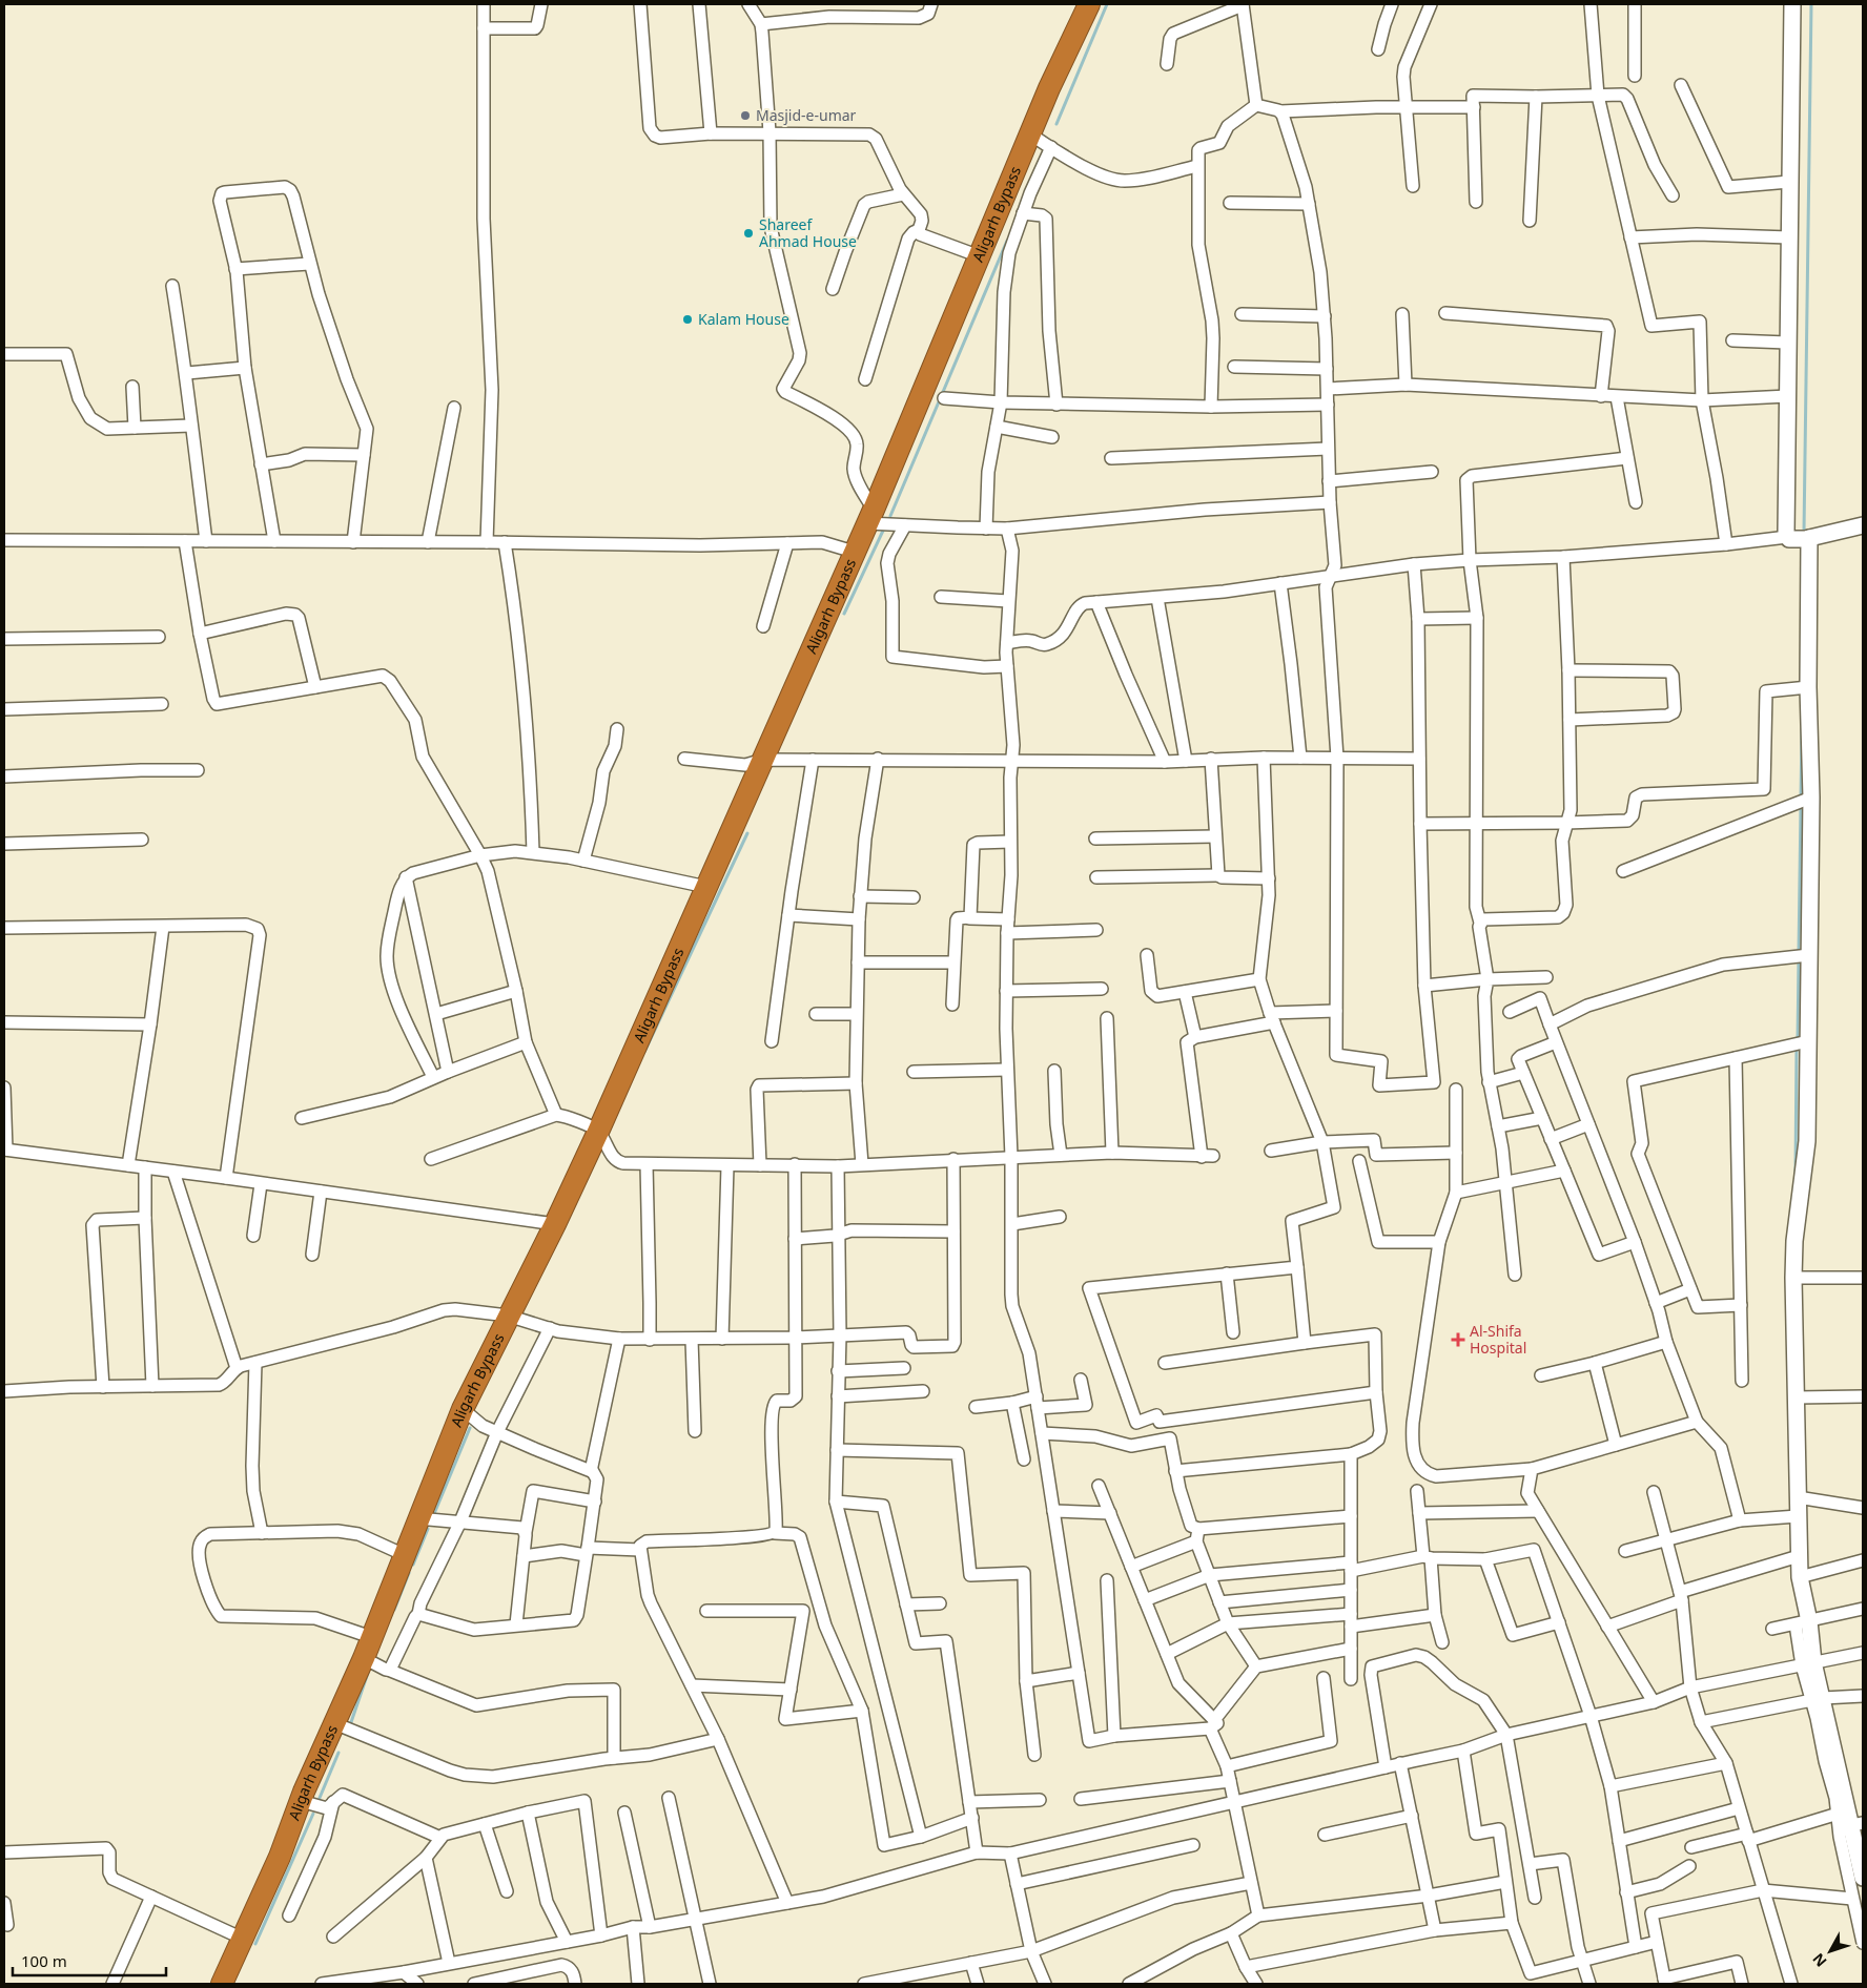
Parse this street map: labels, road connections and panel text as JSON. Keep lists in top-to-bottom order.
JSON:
{
  "streets": {
    "highway": ["Aligarh Bypass"]
  },
  "places": {
    "other": ["Masjid-e-umar", "Shareef Ahmad House", "Kalam House"],
    "health": ["Al-Shifa Hospital"]
  },
  "scale_bar": "100 m",
  "north": "bottom left"
}
